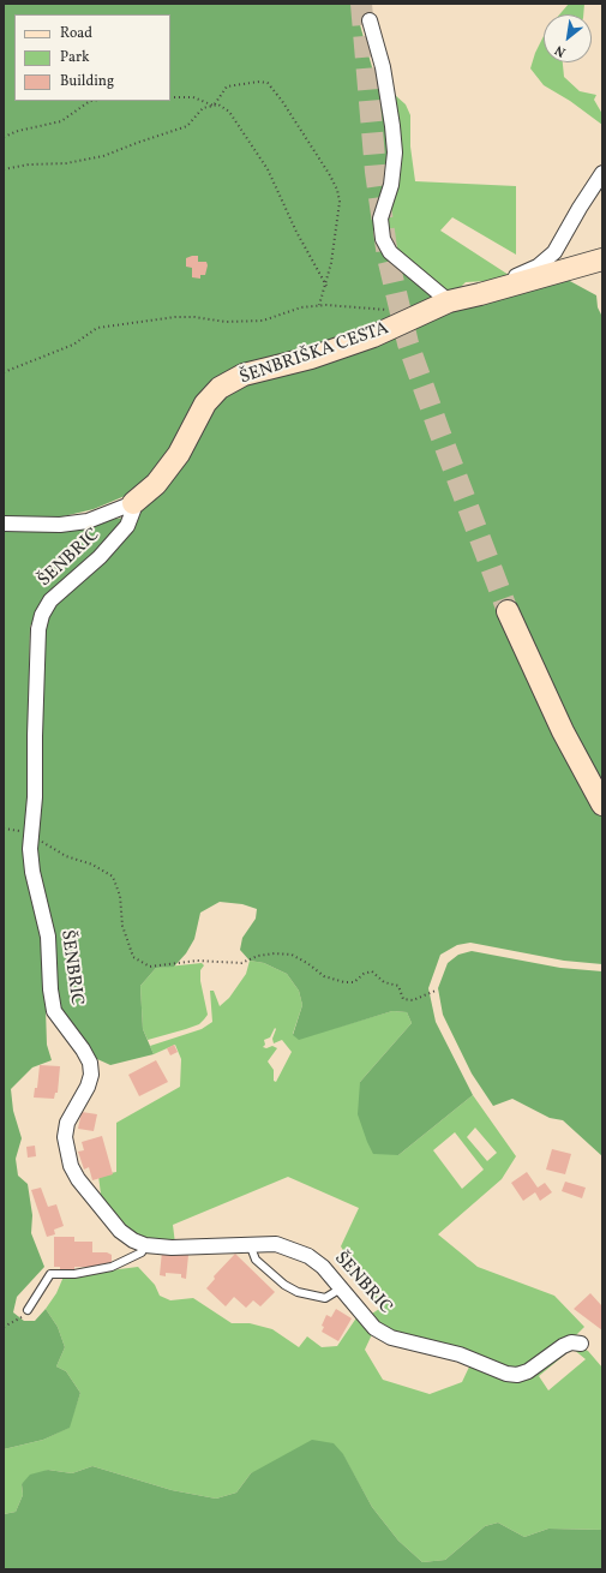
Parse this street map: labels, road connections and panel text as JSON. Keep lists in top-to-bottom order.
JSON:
{
  "streets": {
    "street": ["ŠENBRIŠKA CESTA", "ŠENBRIC"]
  },
  "crossings": [
    ["ŠENBRIŠKA CESTA", "ŠENBRIC"]
  ],
  "legend": ["Road", "Park", "Building"],
  "north": "bottom left"
}
